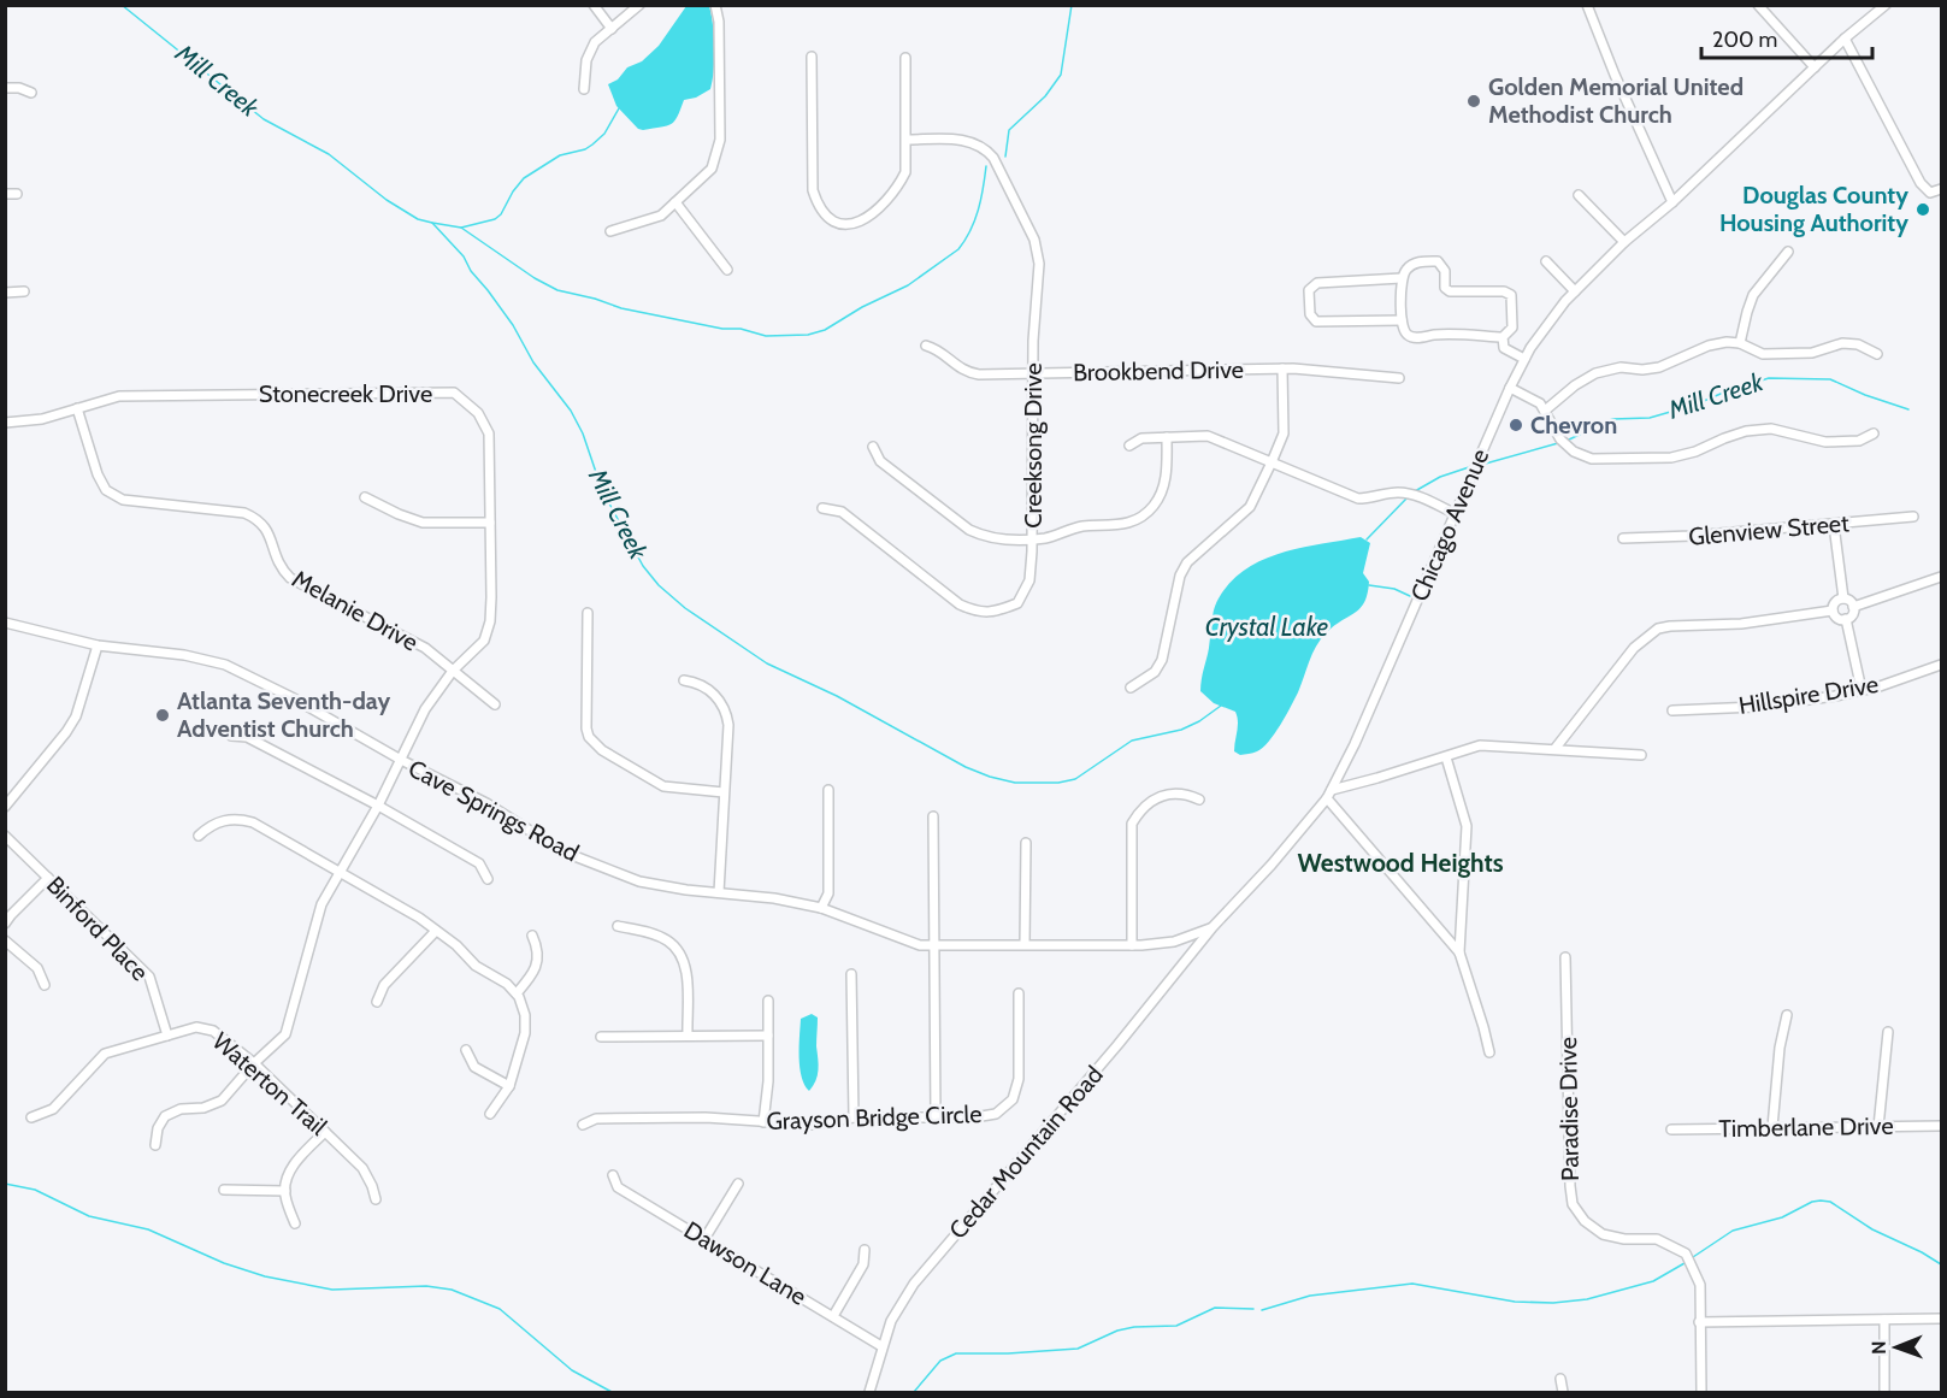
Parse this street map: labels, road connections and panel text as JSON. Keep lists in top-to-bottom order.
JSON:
{
  "streets": {
    "street": [
      "Brookbend Drive",
      "Stonecreek Drive",
      "Creeksong Drive",
      "Chicago Avenue",
      "Glenview Street",
      "Melanie Drive",
      "Hillspire Drive",
      "Cave Springs Road",
      "Binford Place",
      "Waterton Trail",
      "Paradise Drive",
      "Grayson Bridge Circle",
      "Timberlane Drive",
      "Cedar Mountain Road",
      "Dawson Lane"
    ]
  },
  "crossings": [
    ["Brookbend Drive", "Creeksong Drive"],
    ["Stonecreek Drive", "Melanie Drive"],
    ["Stonecreek Drive", "Cave Springs Road"],
    ["Stonecreek Drive", "Waterton Trail"],
    ["Chicago Avenue", "Cave Springs Road"],
    ["Chicago Avenue", "Cedar Mountain Road"],
    ["Cave Springs Road", "Cedar Mountain Road"],
    ["Binford Place", "Waterton Trail"],
    ["Cedar Mountain Road", "Dawson Lane"]
  ],
  "districts": ["Westwood Heights"],
  "water": ["Mill Creek", "Crystal Lake"],
  "places": [
    "Golden Memorial United Methodist Church",
    "Douglas County Housing Authority",
    "Chevron",
    "Atlanta Seventh-day Adventist Church"
  ],
  "scale_bar": "200 m",
  "north": "left"
}
